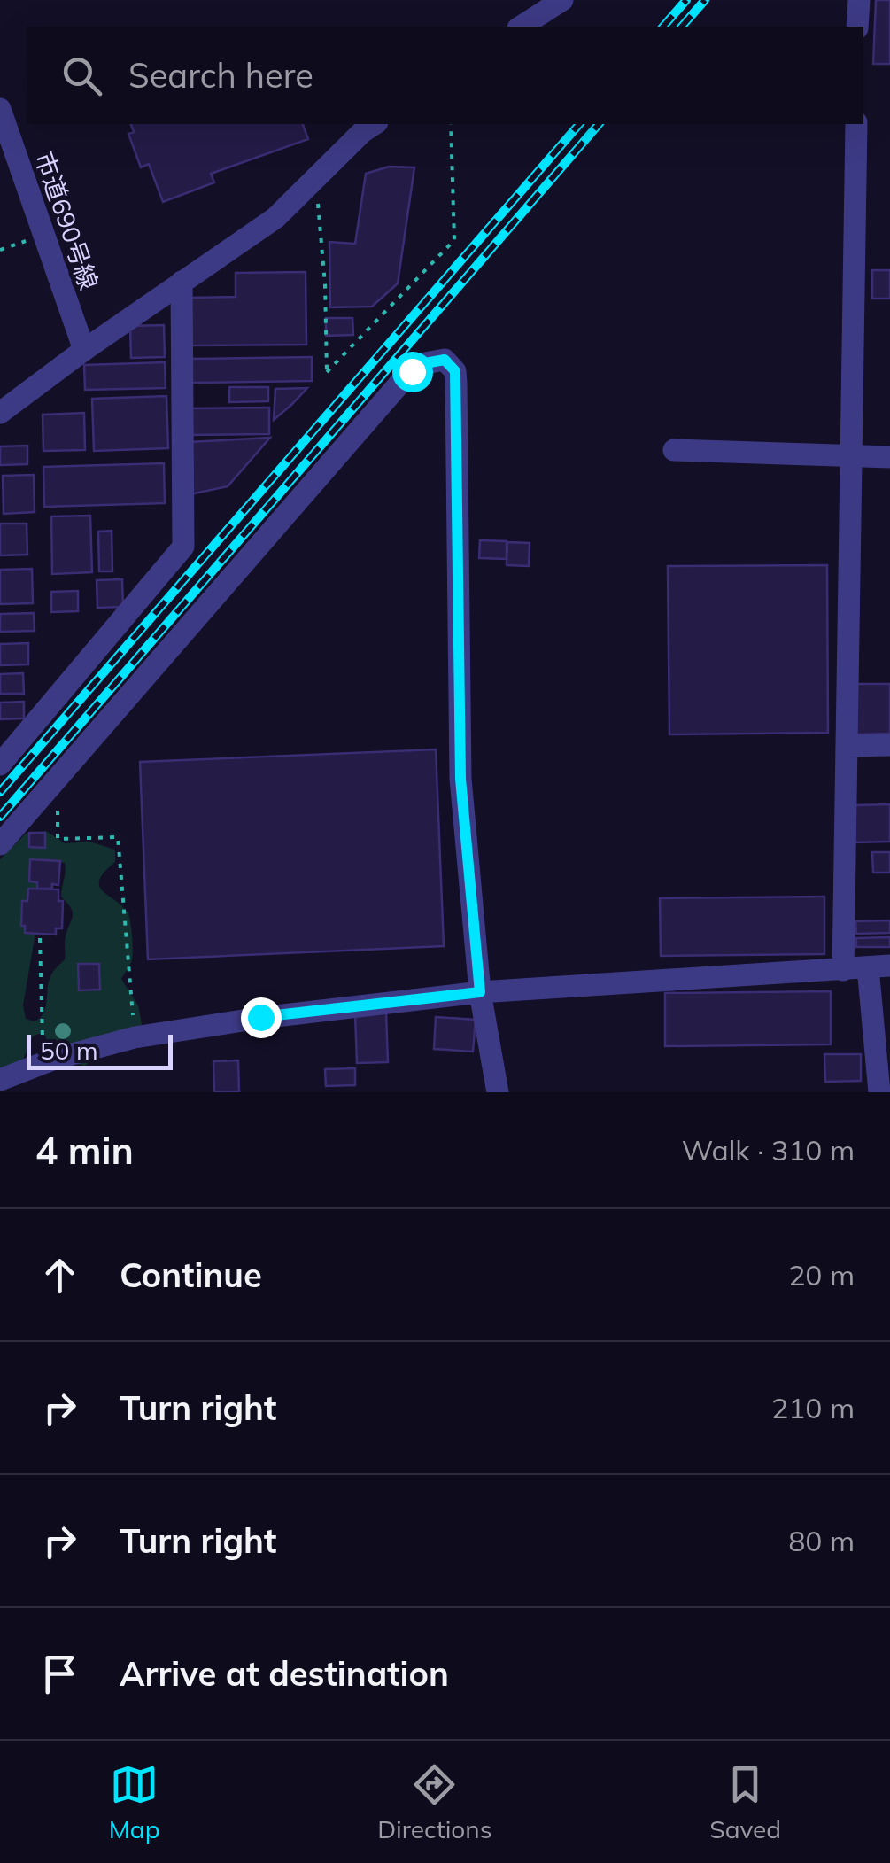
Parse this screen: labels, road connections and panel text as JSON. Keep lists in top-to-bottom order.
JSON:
{
  "streets": {
    "street": ["市道690号線"]
  },
  "scale_bar": "50 m",
  "page": {
    "search": "Search here",
    "scale": "50 m",
    "heading": ["4 min", "Walk · 310 m"],
    "list": [
      ["Continue", "20 m"],
      ["Turn right", "210 m"],
      ["Turn right", "80 m"],
      "Arrive at destination"
    ],
    "nav": ["Map", "Directions", "Saved"]
  }
}
